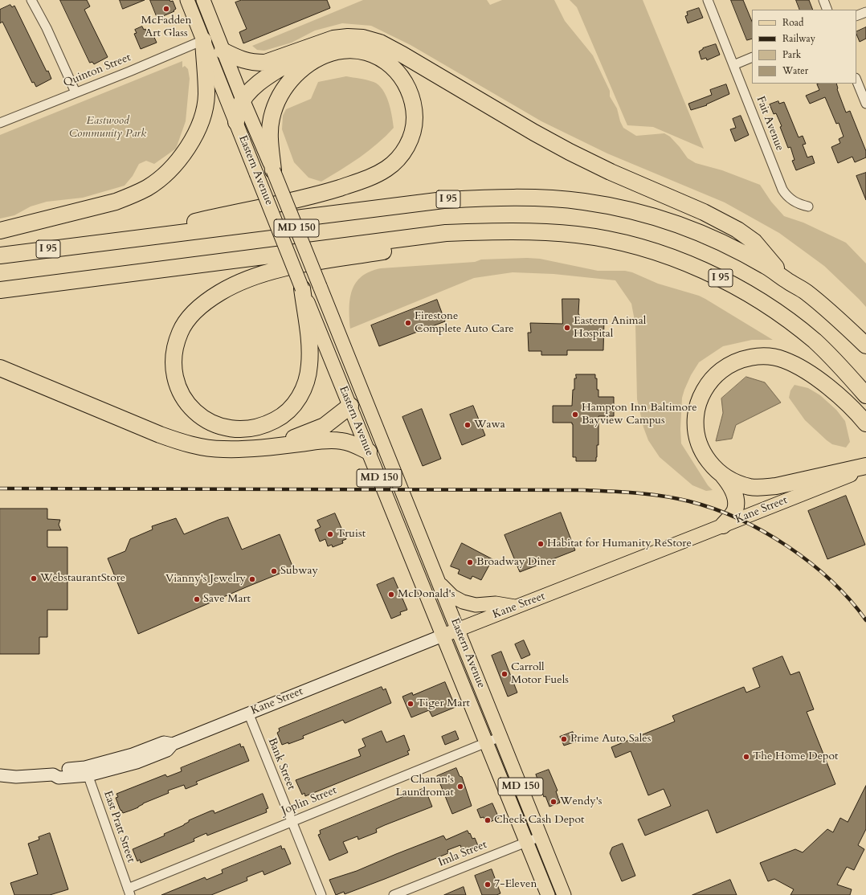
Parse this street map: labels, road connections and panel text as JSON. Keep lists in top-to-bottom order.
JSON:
{
  "streets": {
    "highway": ["I 95"],
    "main road": ["Eastern Avenue", "MD 150", "Kane Street"],
    "street": [
      "Quinton Street",
      "Fait Avenue",
      "Bank Street",
      "Joplin Street",
      "East Pratt Street",
      "Imla Street"
    ]
  },
  "crossings": [
    ["Quinton Street", "Eastern Avenue"],
    ["Eastern Avenue", "Kane Street"],
    ["Eastern Avenue", "Joplin Street"],
    ["Eastern Avenue", "Imla Street"],
    ["Kane Street", "Bank Street"],
    ["Kane Street", "East Pratt Street"],
    ["Bank Street", "Joplin Street"],
    ["Joplin Street", "East Pratt Street"]
  ],
  "parks": ["Eastwood Community Park"],
  "places": [
    "McFadden Art Glass",
    "Firestone Complete Auto Care",
    "Eastern Animal Hospital",
    "Hampton Inn Baltimore Bayview Campus",
    "Wawa",
    "Truist",
    "Habitat for Humanity ReStore",
    "Broadway Diner",
    "Subway",
    "WebstaurantStore",
    "Vianny's Jewelry",
    "McDonald's",
    "Save Mart",
    "Carroll Motor Fuels",
    "Tiger Mart",
    "Prime Auto Sales",
    "The Home Depot",
    "Chanan's Laundromat",
    "Wendy's",
    "Check Cash Depot",
    "7-Eleven"
  ],
  "legend": [
    "Road",
    "Railway",
    "Park",
    "Water"
  ]
}
